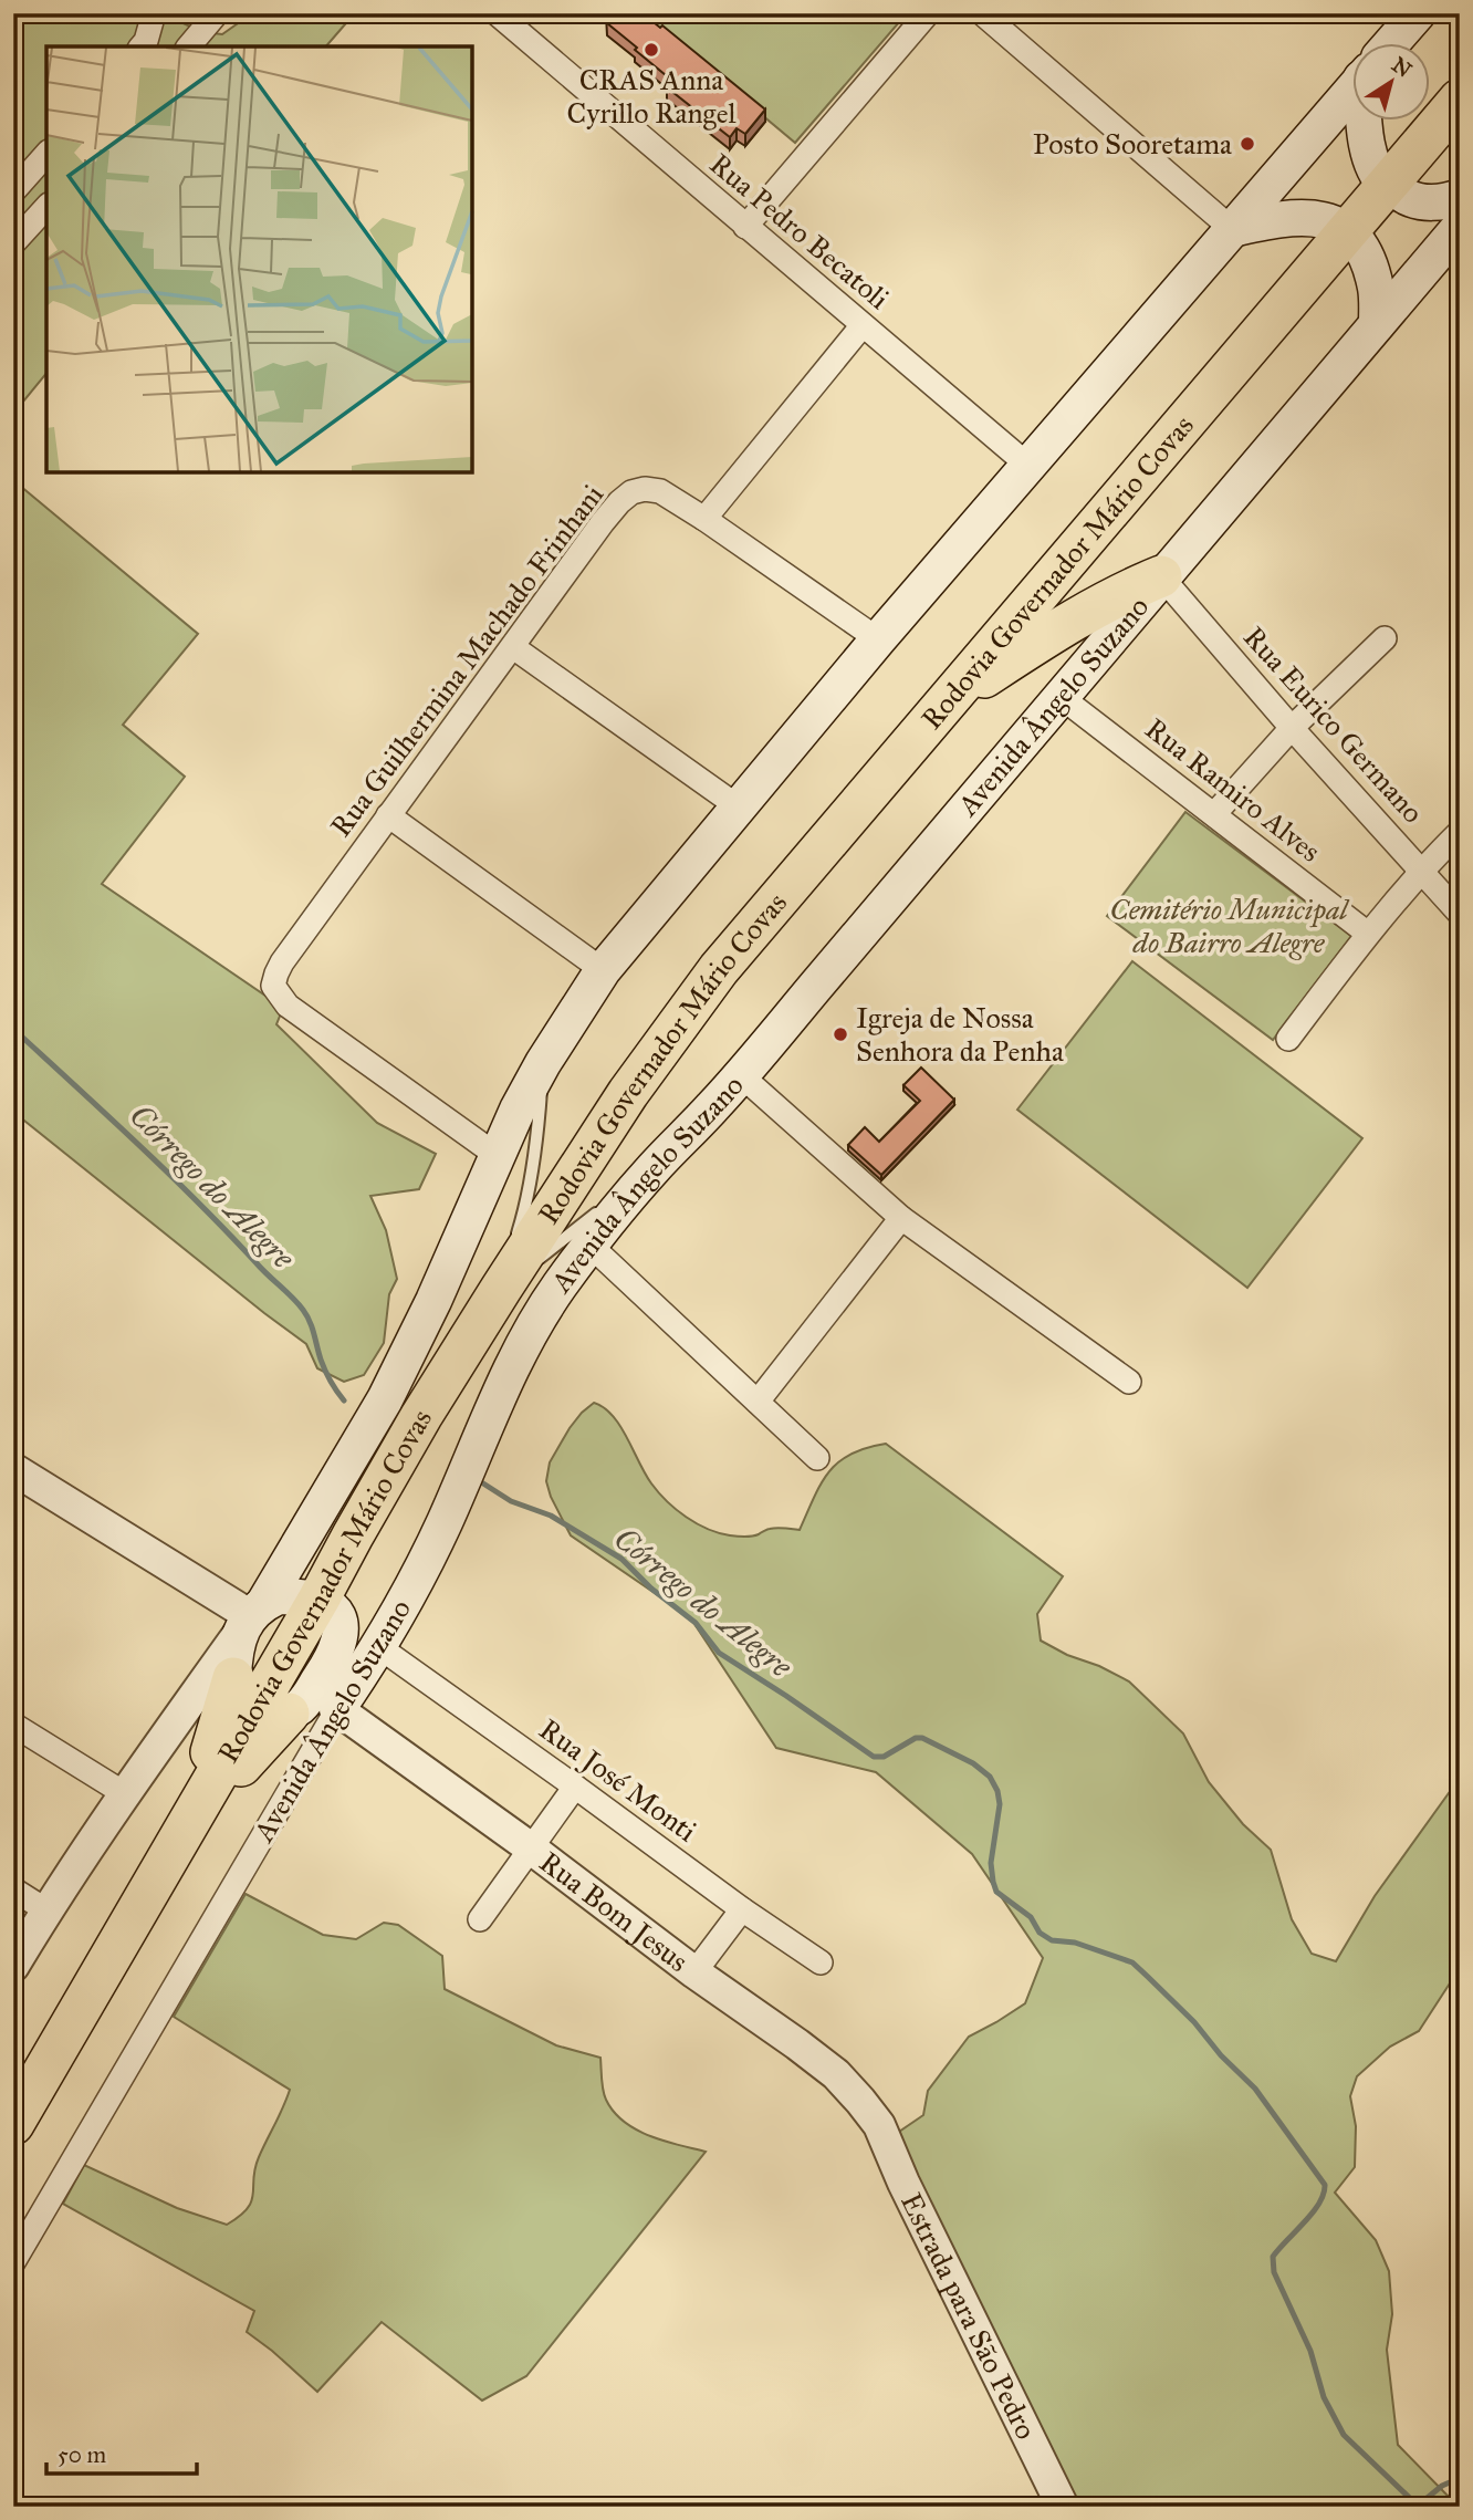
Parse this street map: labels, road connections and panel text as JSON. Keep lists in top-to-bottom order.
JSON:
{
  "streets": {
    "highway": ["Rodovia Governador Mário Covas"],
    "main road": ["Avenida Ângelo Suzano"],
    "street": [
      "Rua Pedro Becatoli",
      "Rua Guilhermina Machado Frinhani",
      "Rua Eurico Germano",
      "Rua Ramiro Alves",
      "Rua José Monti",
      "Rua Bom Jesus",
      "Estrada para São Pedro"
    ]
  },
  "crossings": [
    ["Avenida Ângelo Suzano", "Rua Eurico Germano"],
    ["Avenida Ângelo Suzano", "Rua Ramiro Alves"],
    ["Avenida Ângelo Suzano", "Rua José Monti"],
    ["Avenida Ângelo Suzano", "Rua Bom Jesus"],
    ["Rua Bom Jesus", "Estrada para São Pedro"]
  ],
  "water": ["Córrego do Alegre"],
  "parks": ["Cemitério Municipal do Bairro Alegre"],
  "places": ["CRAS Anna Cyrillo Rangel", "Posto Sooretama", "Igreja de Nossa Senhora da Penha"],
  "scale_bar": "50 m",
  "north": "top right"
}
